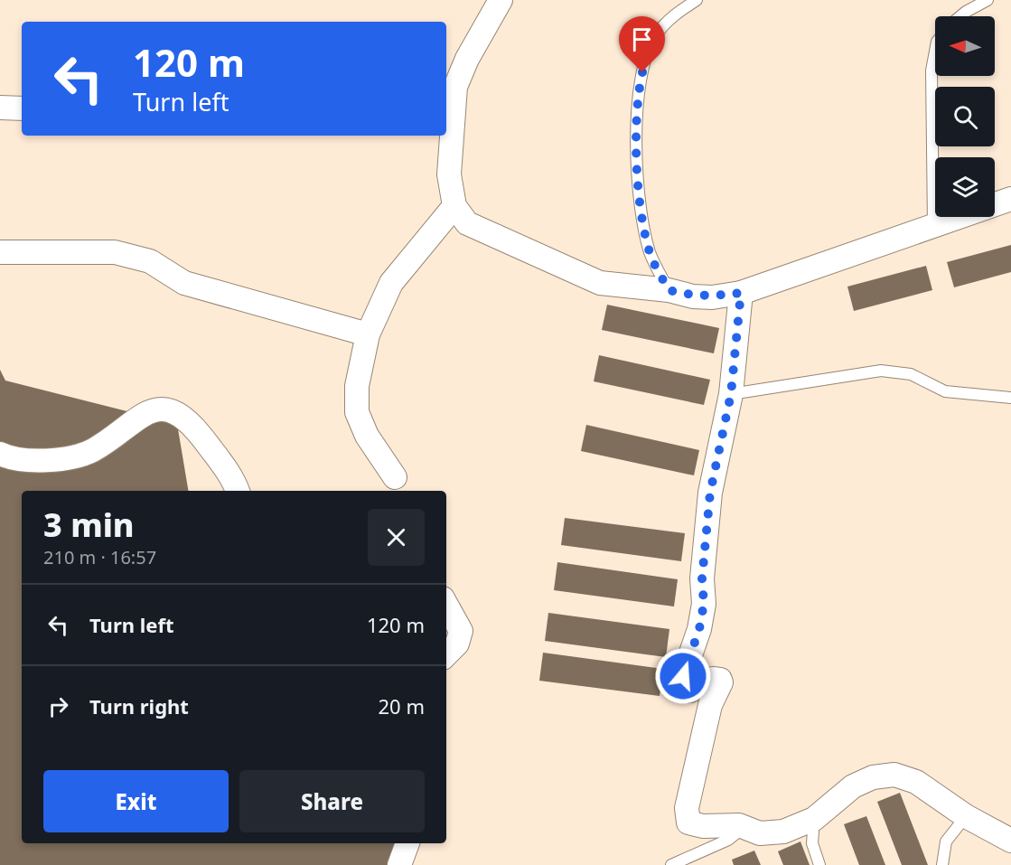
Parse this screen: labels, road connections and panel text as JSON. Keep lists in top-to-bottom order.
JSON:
{
  "north": "left",
  "page": {
    "turn": ["120 m", "Turn left"],
    "heading": ["3 min", "210 m · 16:57"],
    "list": [
      {
        "name": "Turn left",
        "value": "120 m"
      },
      {
        "name": "Turn right",
        "value": "20 m"
      }
    ],
    "buttons": ["Exit", "Share"]
  }
}
